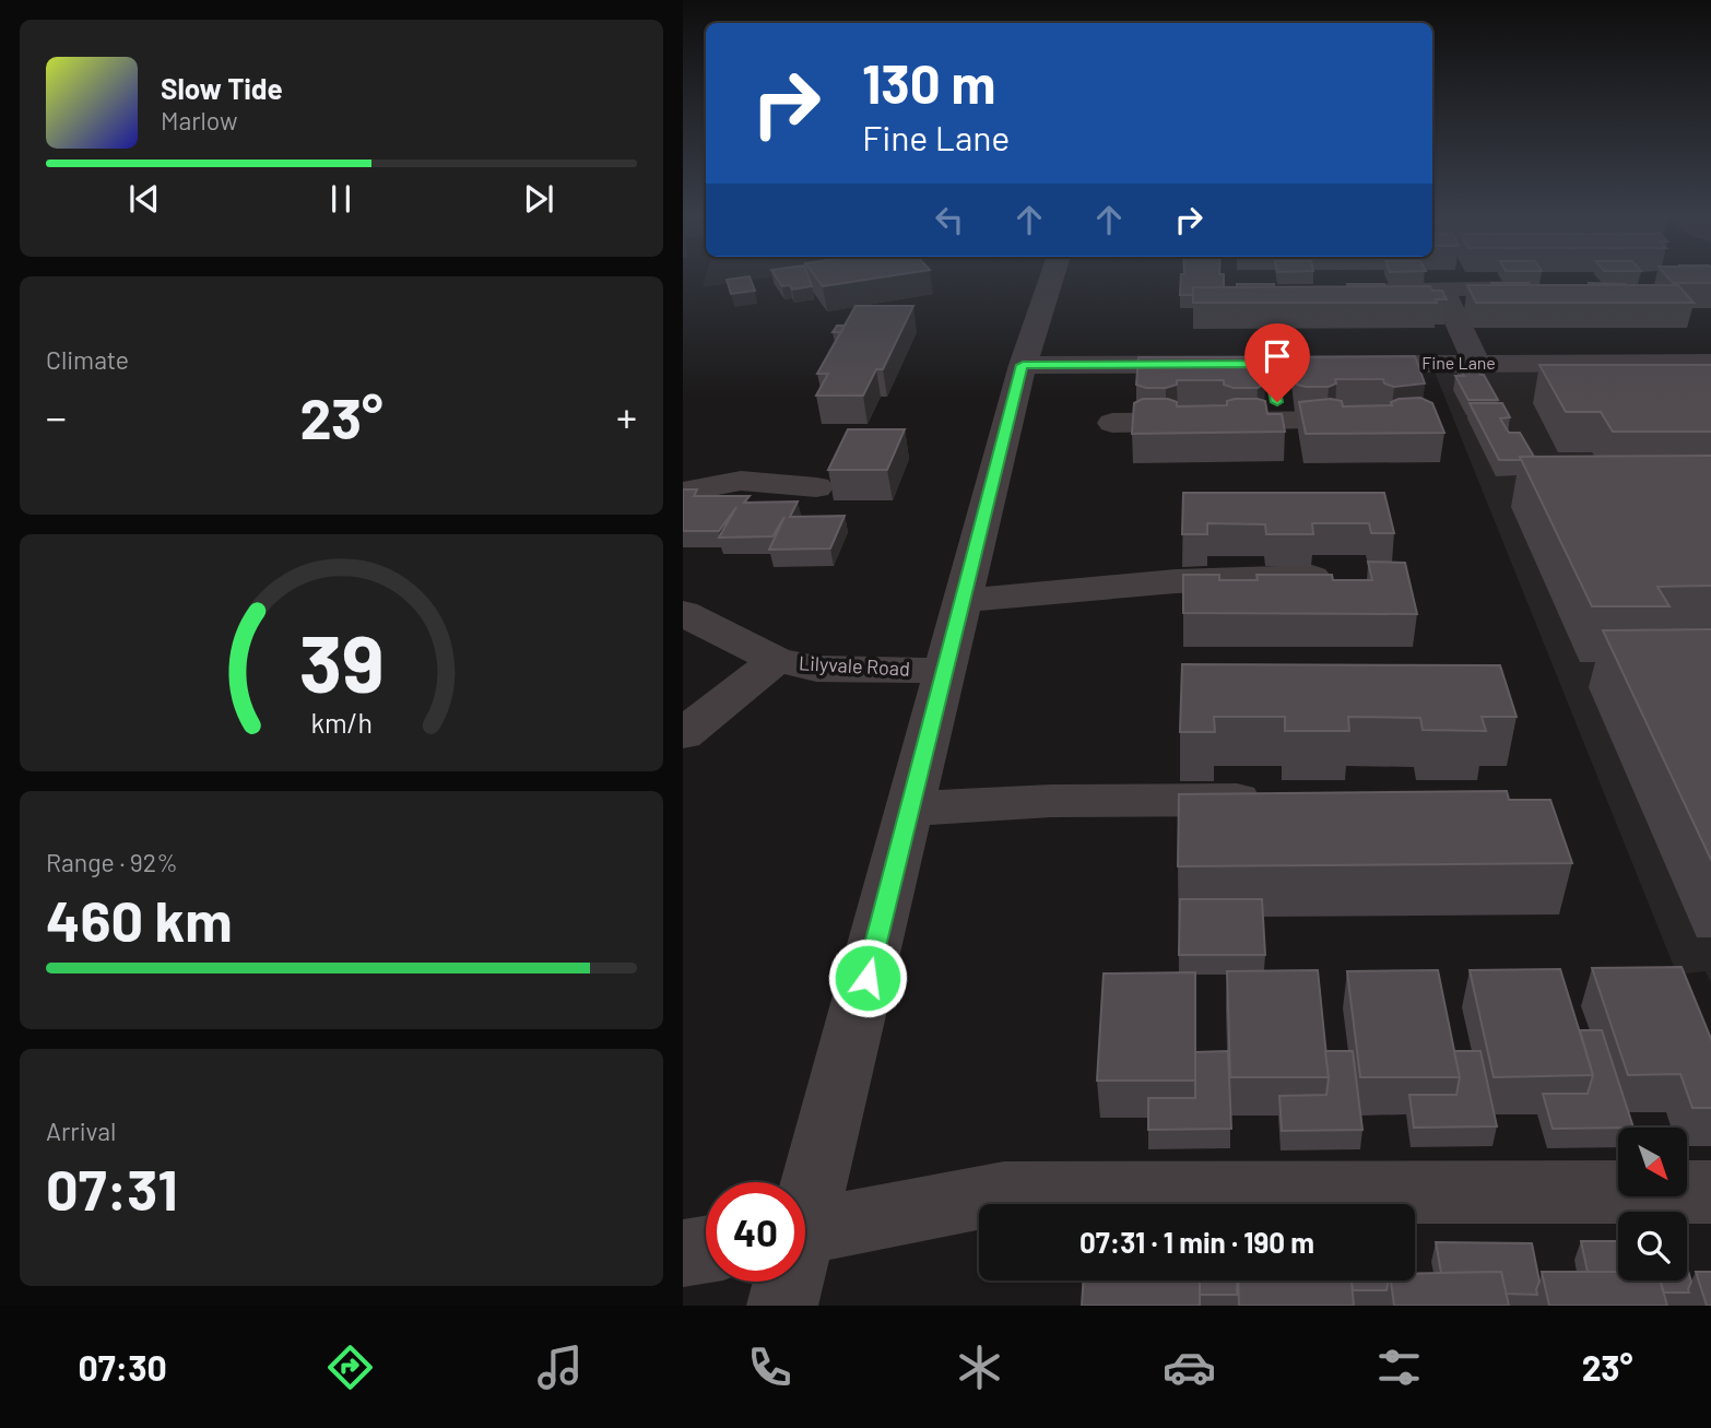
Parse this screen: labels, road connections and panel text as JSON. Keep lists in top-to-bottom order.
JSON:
{
  "streets": {
    "street": ["Fine Lane", "Lilyvale Road"]
  },
  "north": "bottom right",
  "page": {
    "turn": ["130 m", "Fine Lane"],
    "song": ["Slow Tide", "Marlow"],
    "tile": [
      "Climate",
      ["Range · 92%", "460 km"],
      ["Arrival", "07:31"]
    ],
    "heat": ["−", "23°", "+"],
    "limit": "40",
    "trip": "07:31 · 1 min · 190 m",
    "tabs": ["07:30", "23°"],
    "gauge": ["39", "km/h"]
  }
}
